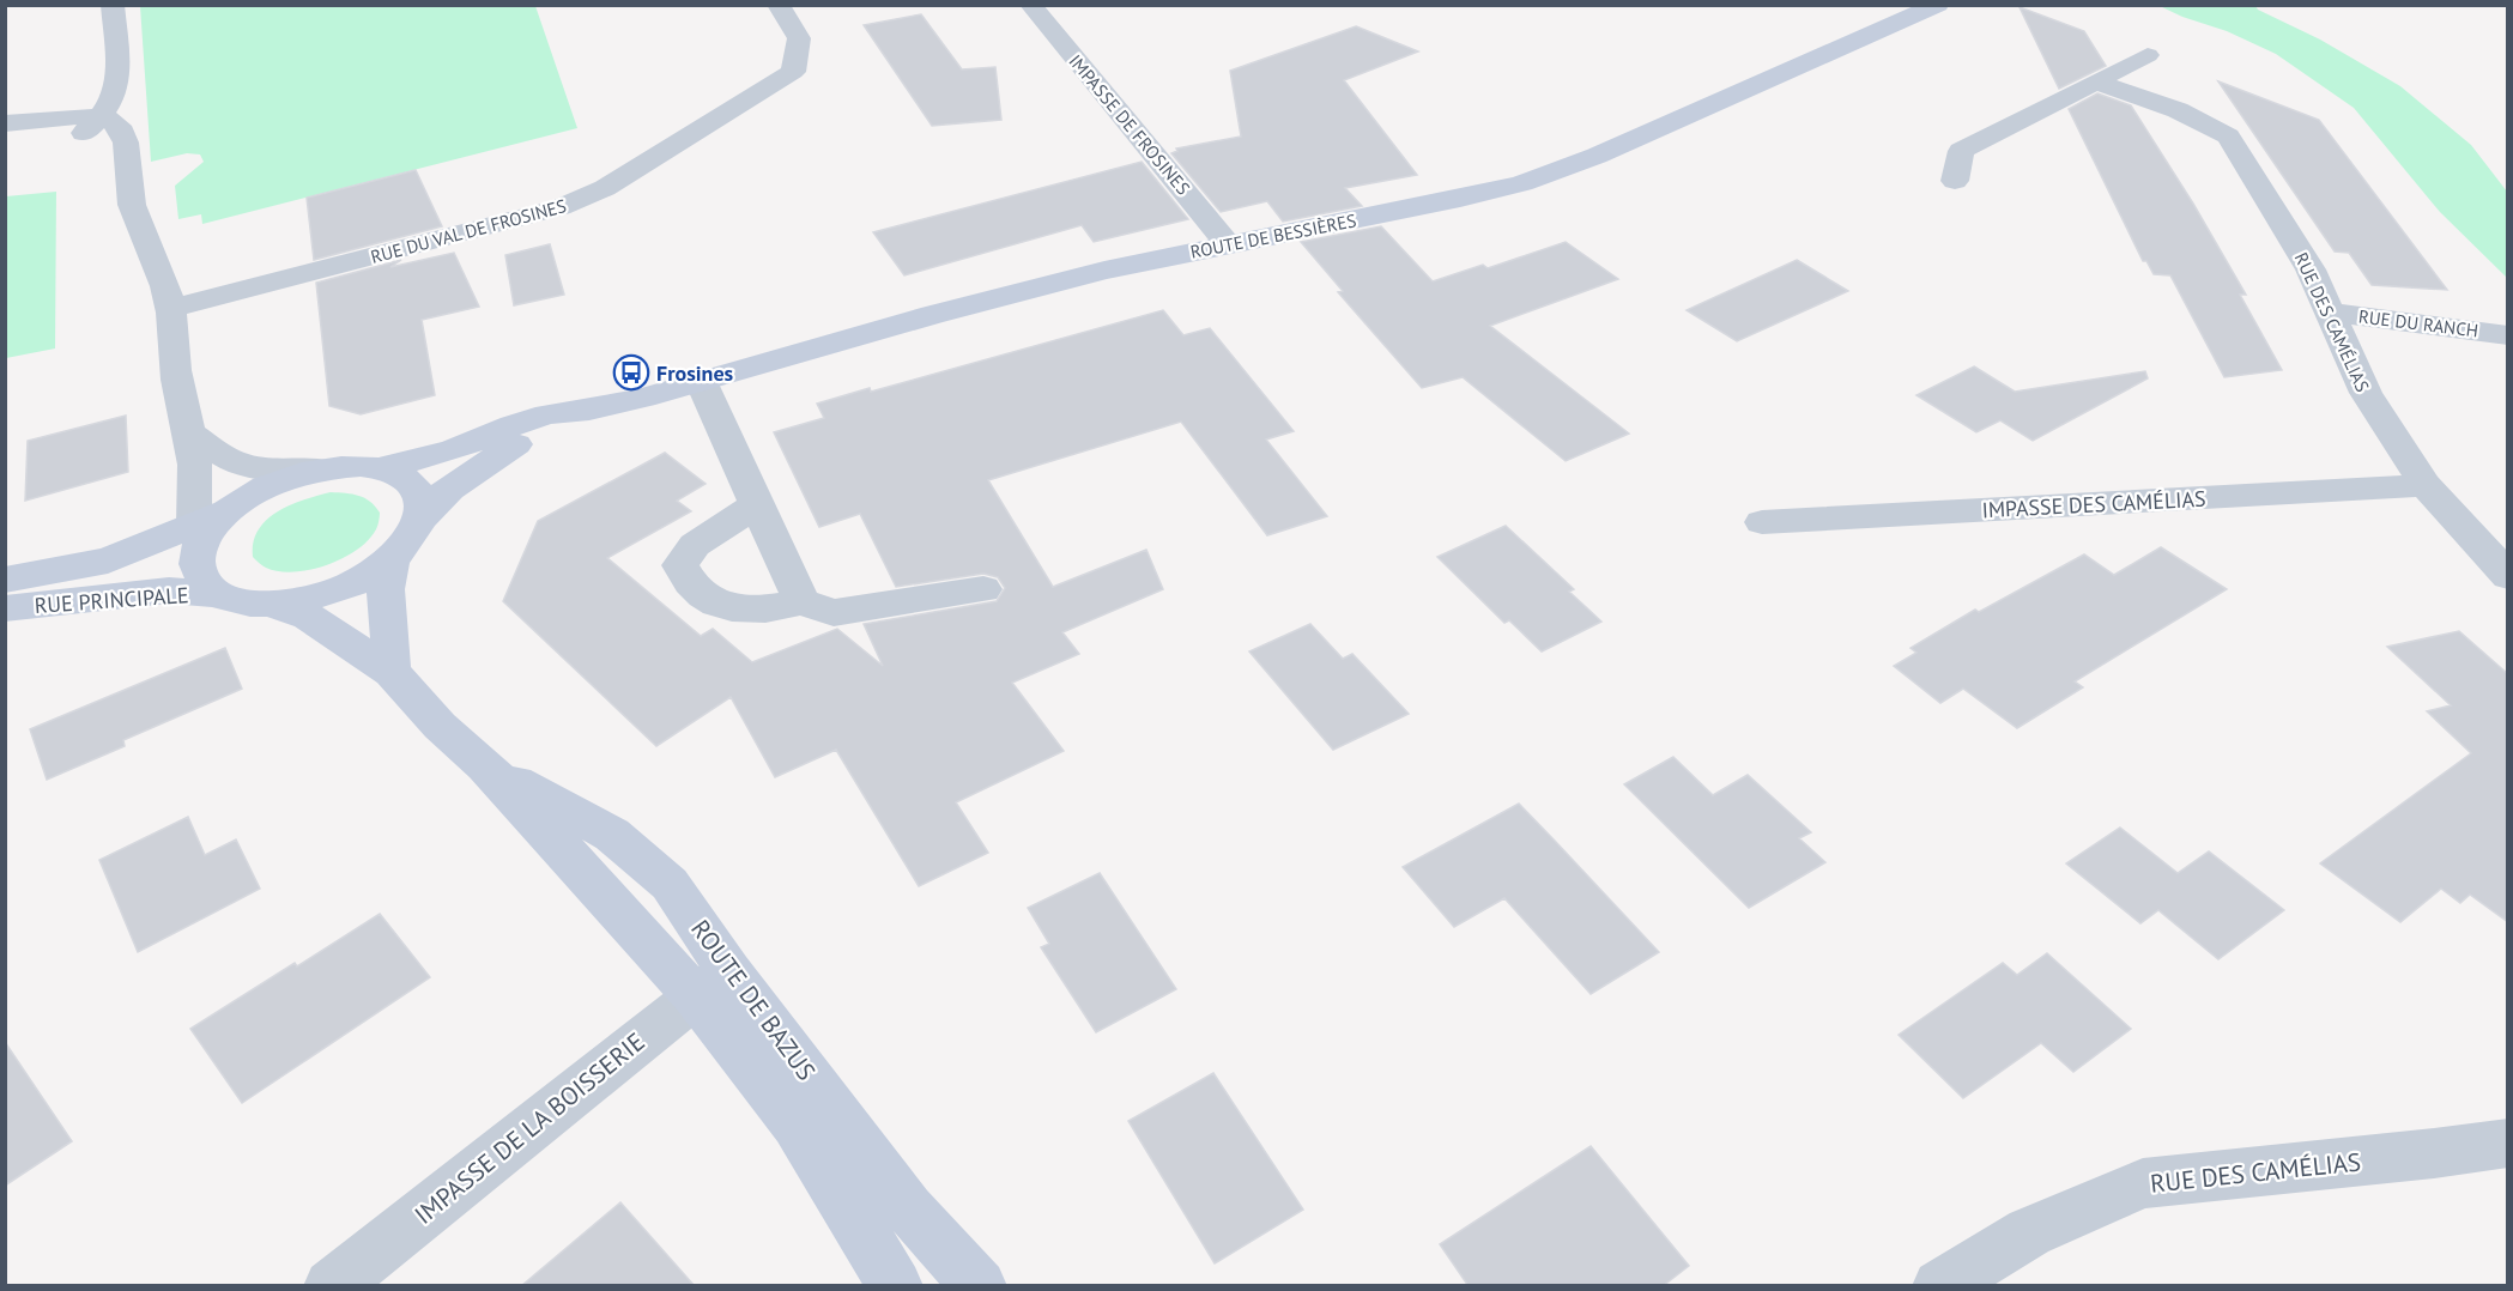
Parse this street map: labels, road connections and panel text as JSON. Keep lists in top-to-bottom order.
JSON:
{
  "streets": {
    "main road": ["ROUTE DE BESSIÈRES", "RUE PRINCIPALE", "ROUTE DE BAZUS"],
    "street": [
      "IMPASSE DE FROSINES",
      "RUE DU VAL DE FROSINES",
      "RUE DES CAMÉLIAS",
      "RUE DU RANCH",
      "IMPASSE DES CAMÉLIAS",
      "IMPASSE DE LA BOISSERIE"
    ]
  },
  "crossings": [
    ["IMPASSE DE FROSINES", "ROUTE DE BESSIÈRES"],
    ["RUE DES CAMÉLIAS", "RUE DU RANCH"],
    ["RUE DES CAMÉLIAS", "IMPASSE DES CAMÉLIAS"],
    ["RUE PRINCIPALE", "ROUTE DE BAZUS"],
    ["ROUTE DE BAZUS", "IMPASSE DE LA BOISSERIE"]
  ],
  "places": {
    "bus stop": ["Frosines"]
  }
}
